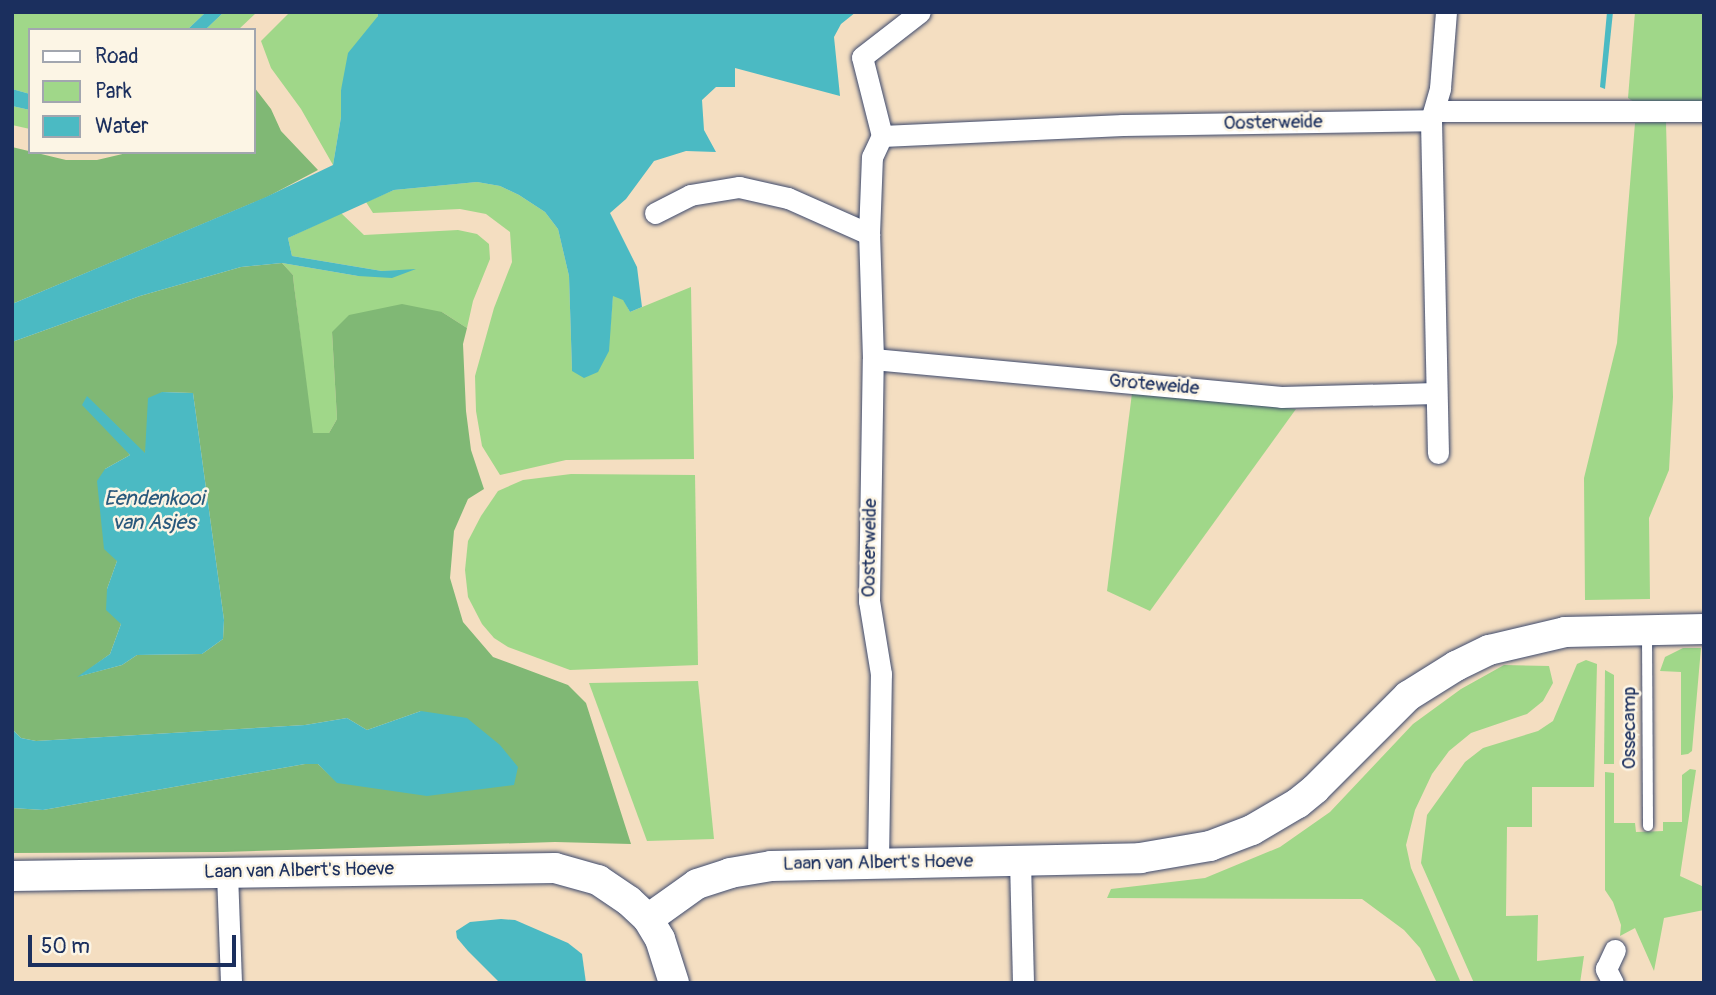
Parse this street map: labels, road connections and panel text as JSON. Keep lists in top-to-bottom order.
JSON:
{
  "streets": {
    "street": ["Oosterweide", "Groteweide", "Laan van Albert's Hoeve"],
    "lane": ["Ossecamp"]
  },
  "crossings": [
    ["Oosterweide", "Groteweide"],
    ["Oosterweide", "Laan van Albert's Hoeve"],
    ["Ossecamp", "Laan van Albert's Hoeve"]
  ],
  "water": ["Eendenkooi van Asjes"],
  "legend": ["Road", "Park", "Water"],
  "scale_bar": "50 m"
}
